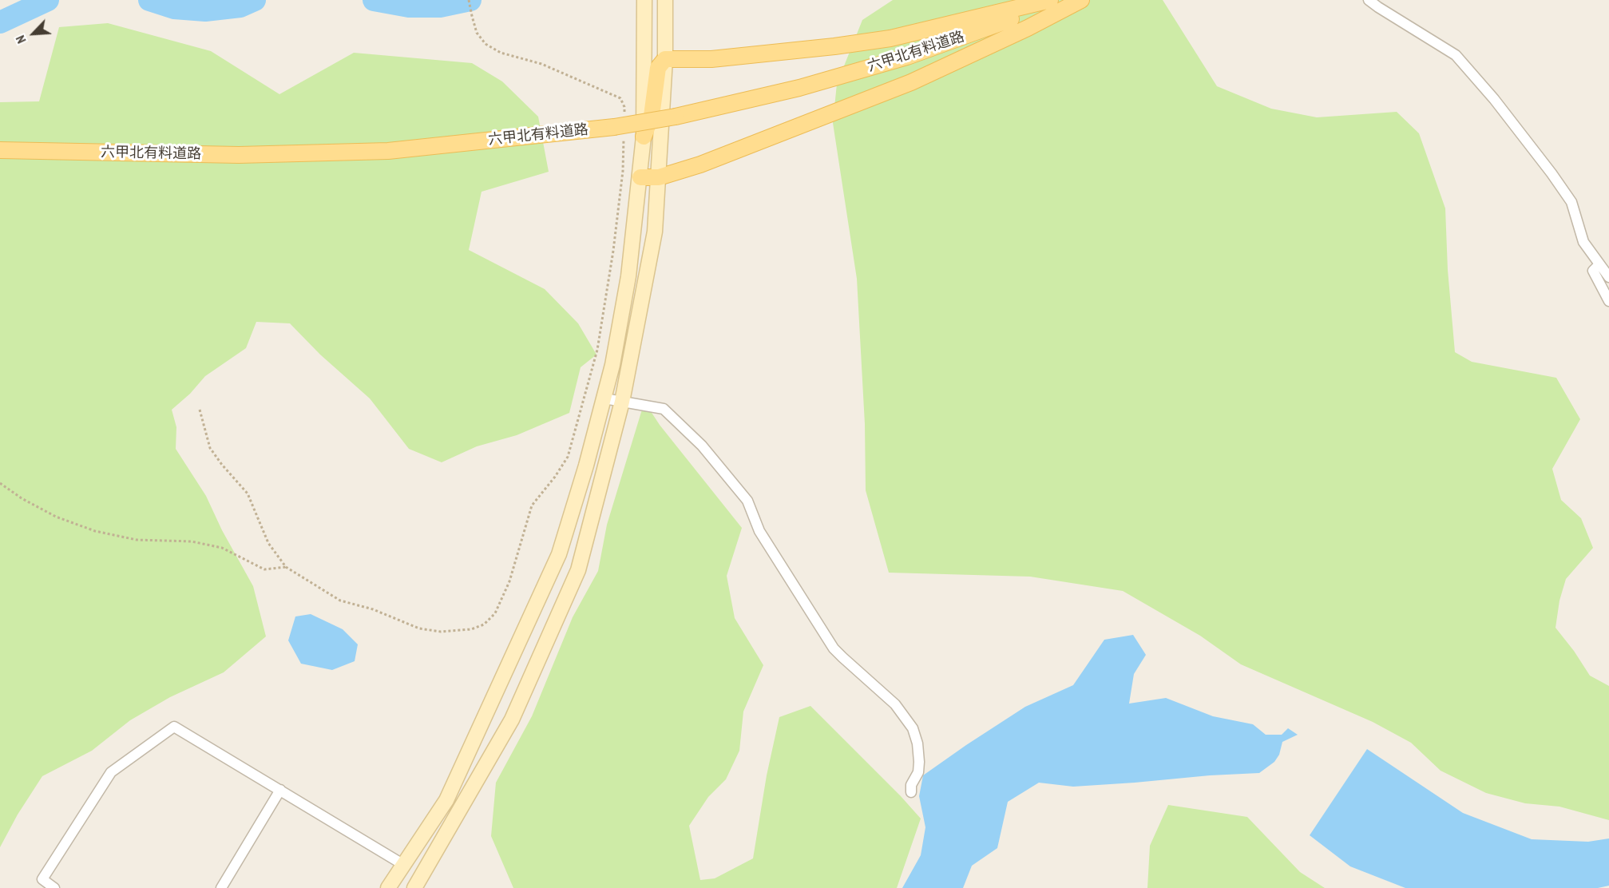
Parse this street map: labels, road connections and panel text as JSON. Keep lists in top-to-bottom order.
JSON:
{
  "streets": {
    "main road": ["六甲北有料道路"]
  },
  "north": "bottom left"
}
